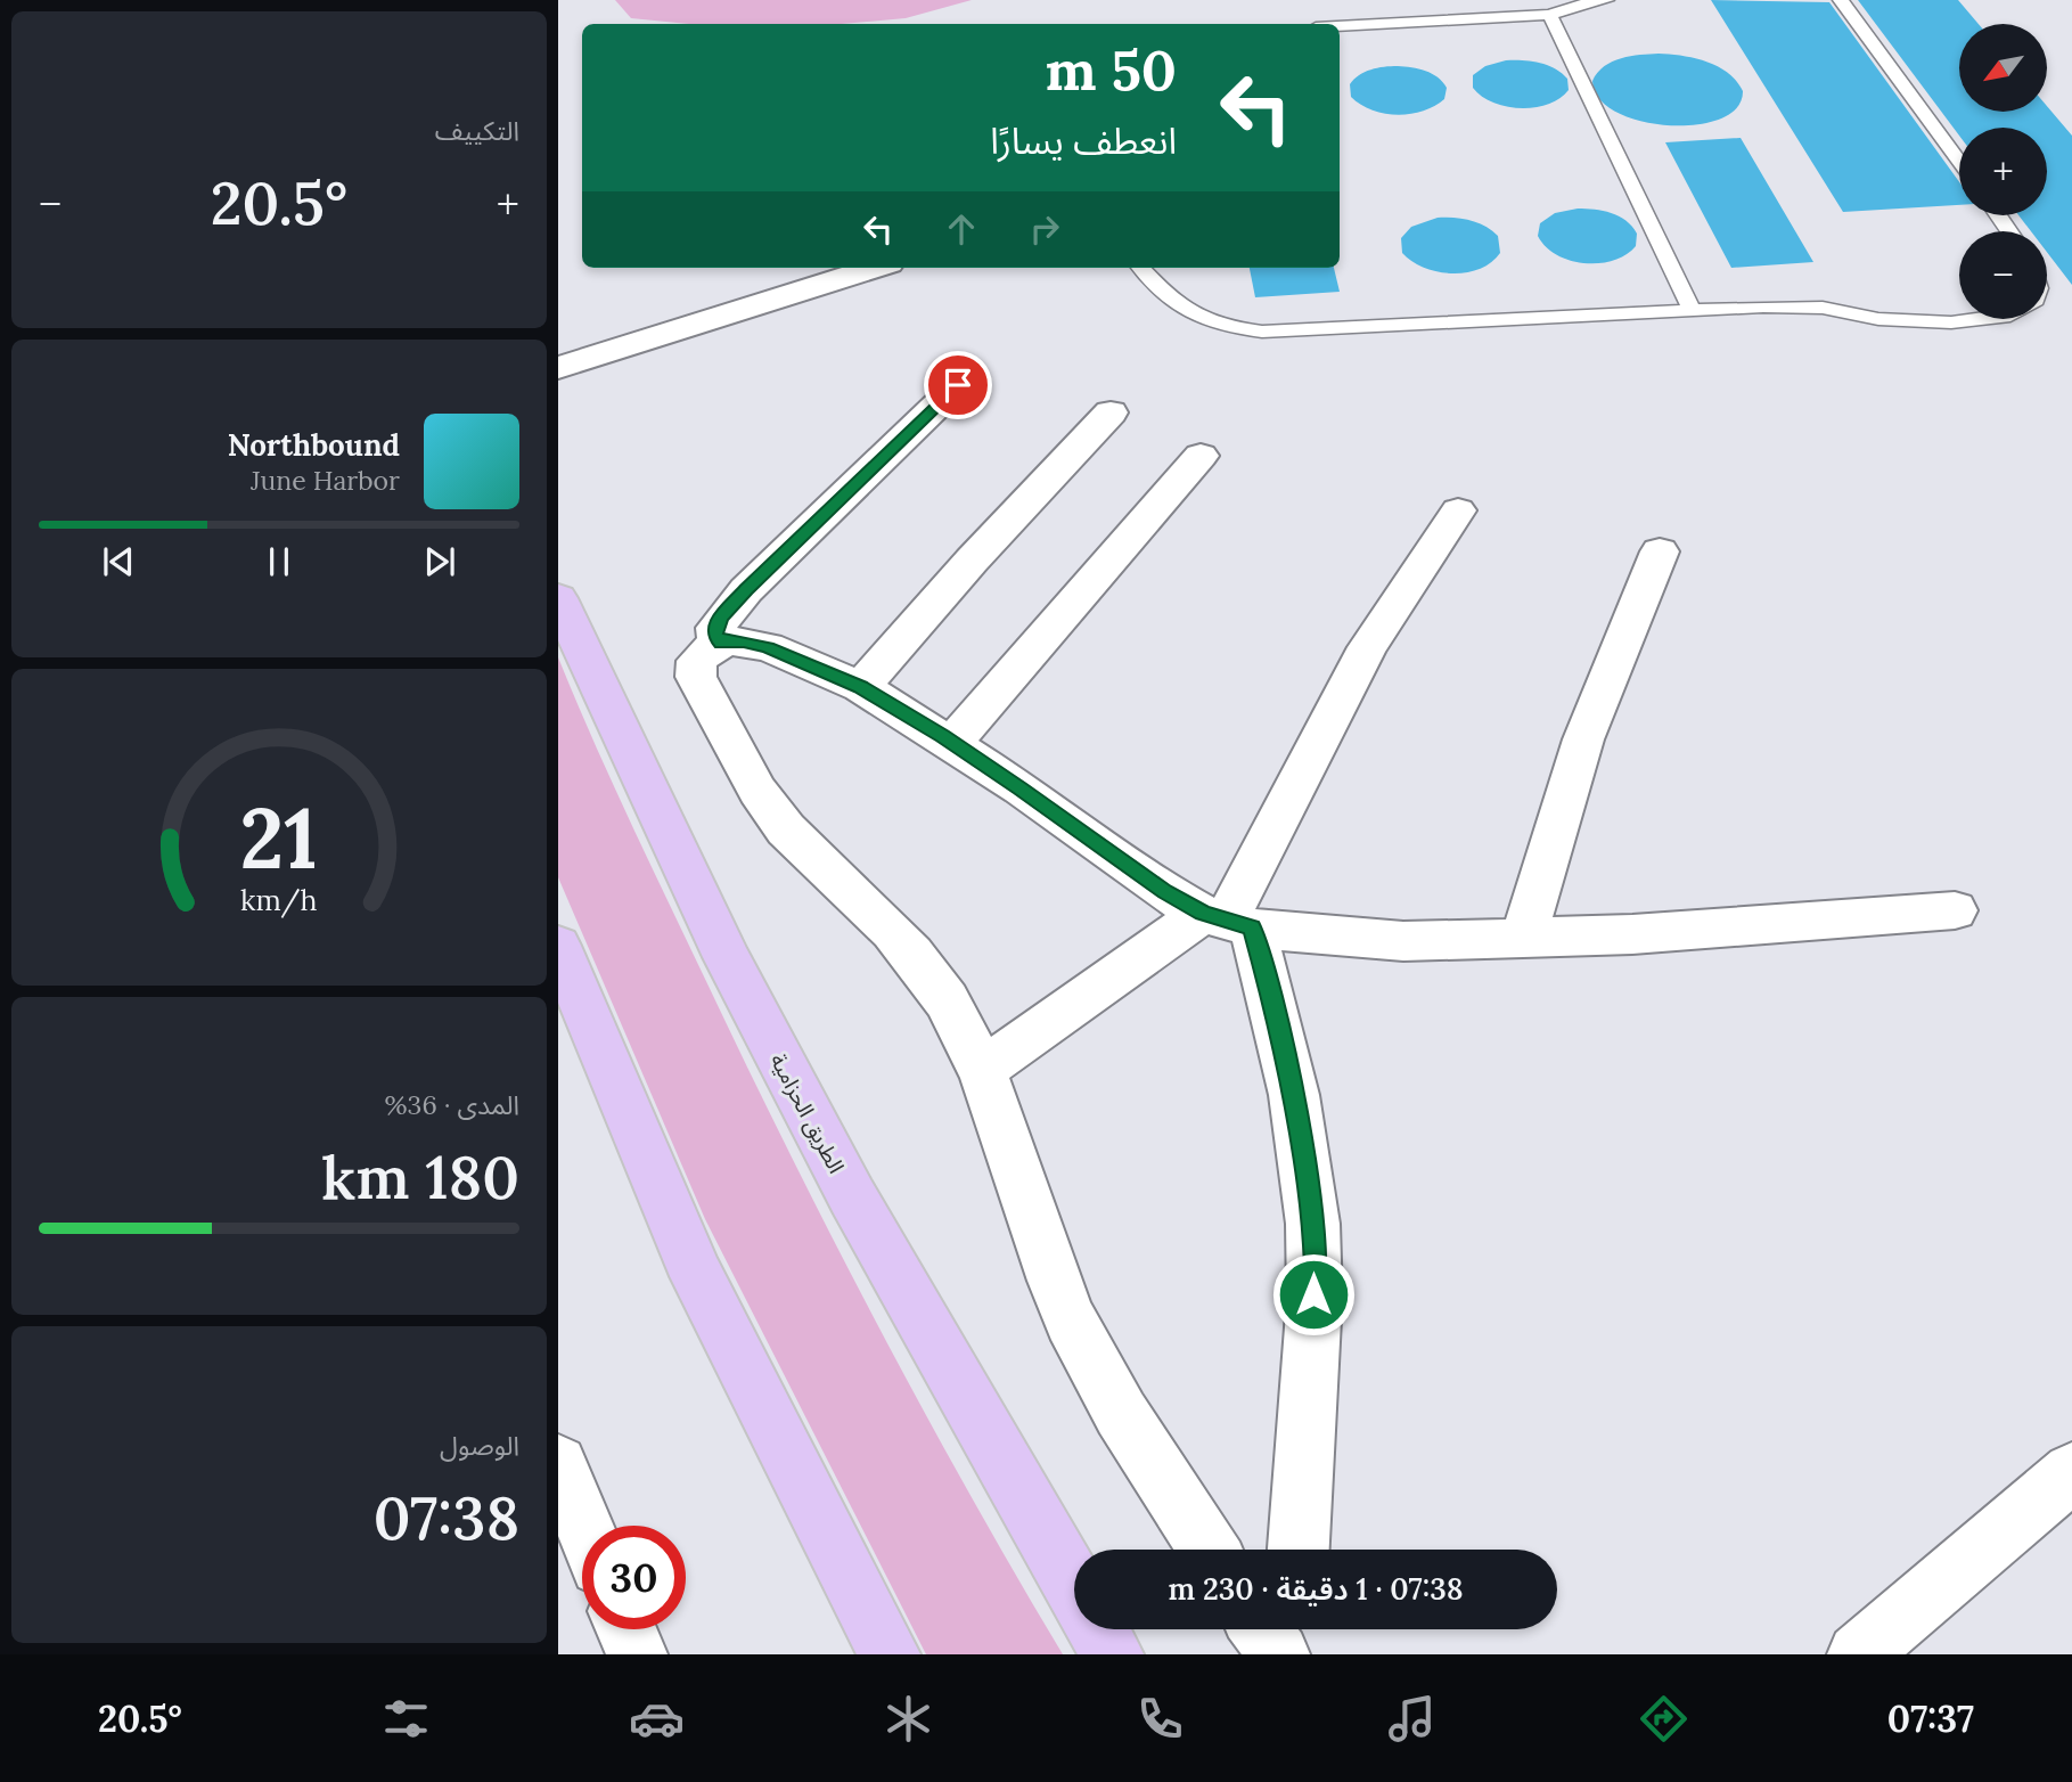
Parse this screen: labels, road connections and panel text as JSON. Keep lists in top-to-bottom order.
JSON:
{
  "streets": {
    "highway": ["الطريق الحزامية"]
  },
  "north": "bottom left",
  "page": {
    "tile": [
      "التكييف",
      ["المدى · 36%", "180 km"],
      ["الوصول", "07:38"]
    ],
    "map_buttons": ["+", "−"],
    "turn": ["50 m", "انعطف يسارًا"],
    "heat": ["−", "20.5°", "+"],
    "song": ["Northbound", "June Harbor"],
    "limit": "30",
    "trip": "07:38 · 1 دقيقة · 230 m",
    "tabs": ["07:37", "20.5°"],
    "gauge": ["21", "km/h"]
  }
}
